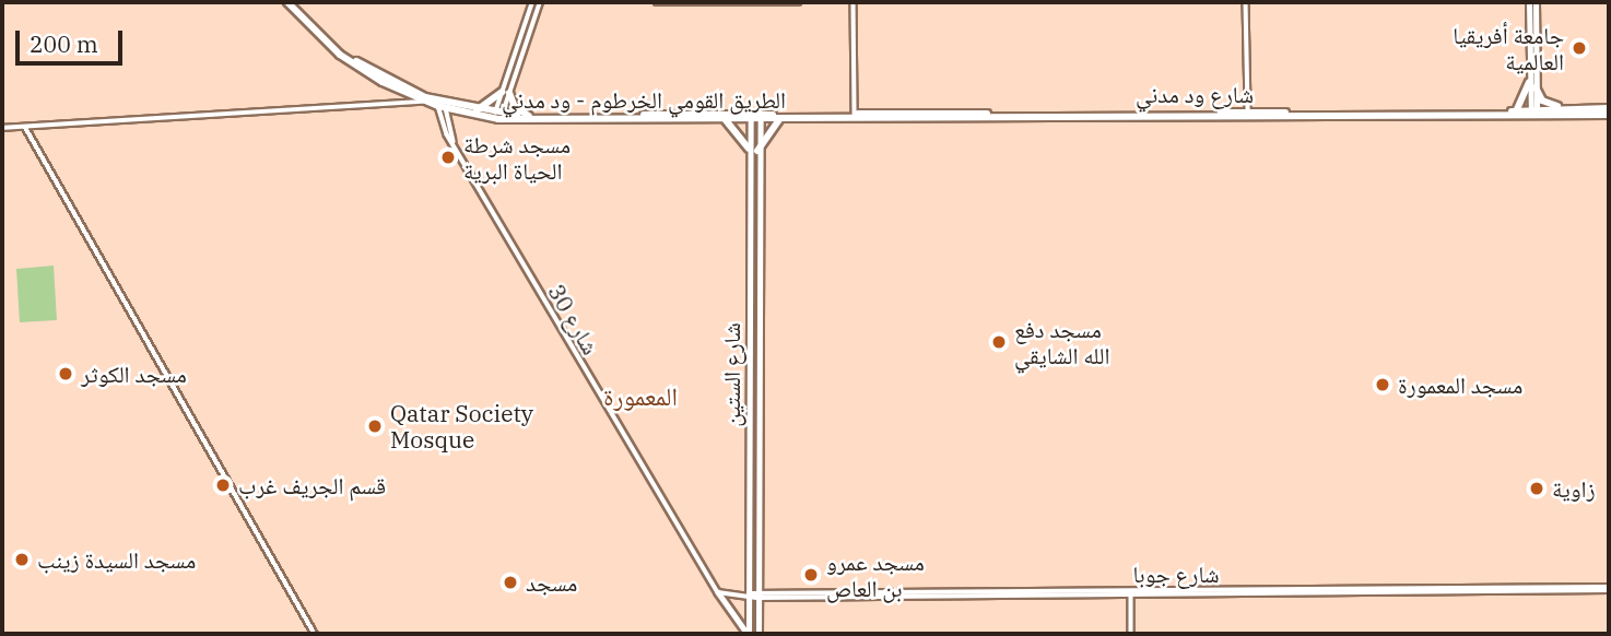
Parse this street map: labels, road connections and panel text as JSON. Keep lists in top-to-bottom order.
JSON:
{
  "streets": {
    "highway": ["شارع ود مدني", "الطريق القومي الخرطوم - ود مدني"],
    "main road": ["شارع الستين"],
    "street": ["شارع 30", "شارع جوبا"]
  },
  "crossings": [
    ["شارع ود مدني", "الطريق القومي الخرطوم - ود مدني"],
    ["الطريق القومي الخرطوم - ود مدني", "شارع 30"],
    ["الطريق القومي الخرطوم - ود مدني", "شارع الستين"],
    ["شارع الستين", "شارع جوبا"]
  ],
  "districts": ["المعمورة"],
  "places": [
    "جامعة أفريقيا العالمية",
    "مسجد شرطة الحياة البرية",
    "مسجد دفع الله الشايقي",
    "مسجد الكوثر",
    "مسجد المعمورة",
    "Qatar Society Mosque",
    "قسم الجريف غرب",
    "زاوية",
    "مسجد السيدة زينب",
    "مسجد عمرو بن العاص",
    "مسجد"
  ],
  "scale_bar": "200 m"
}
